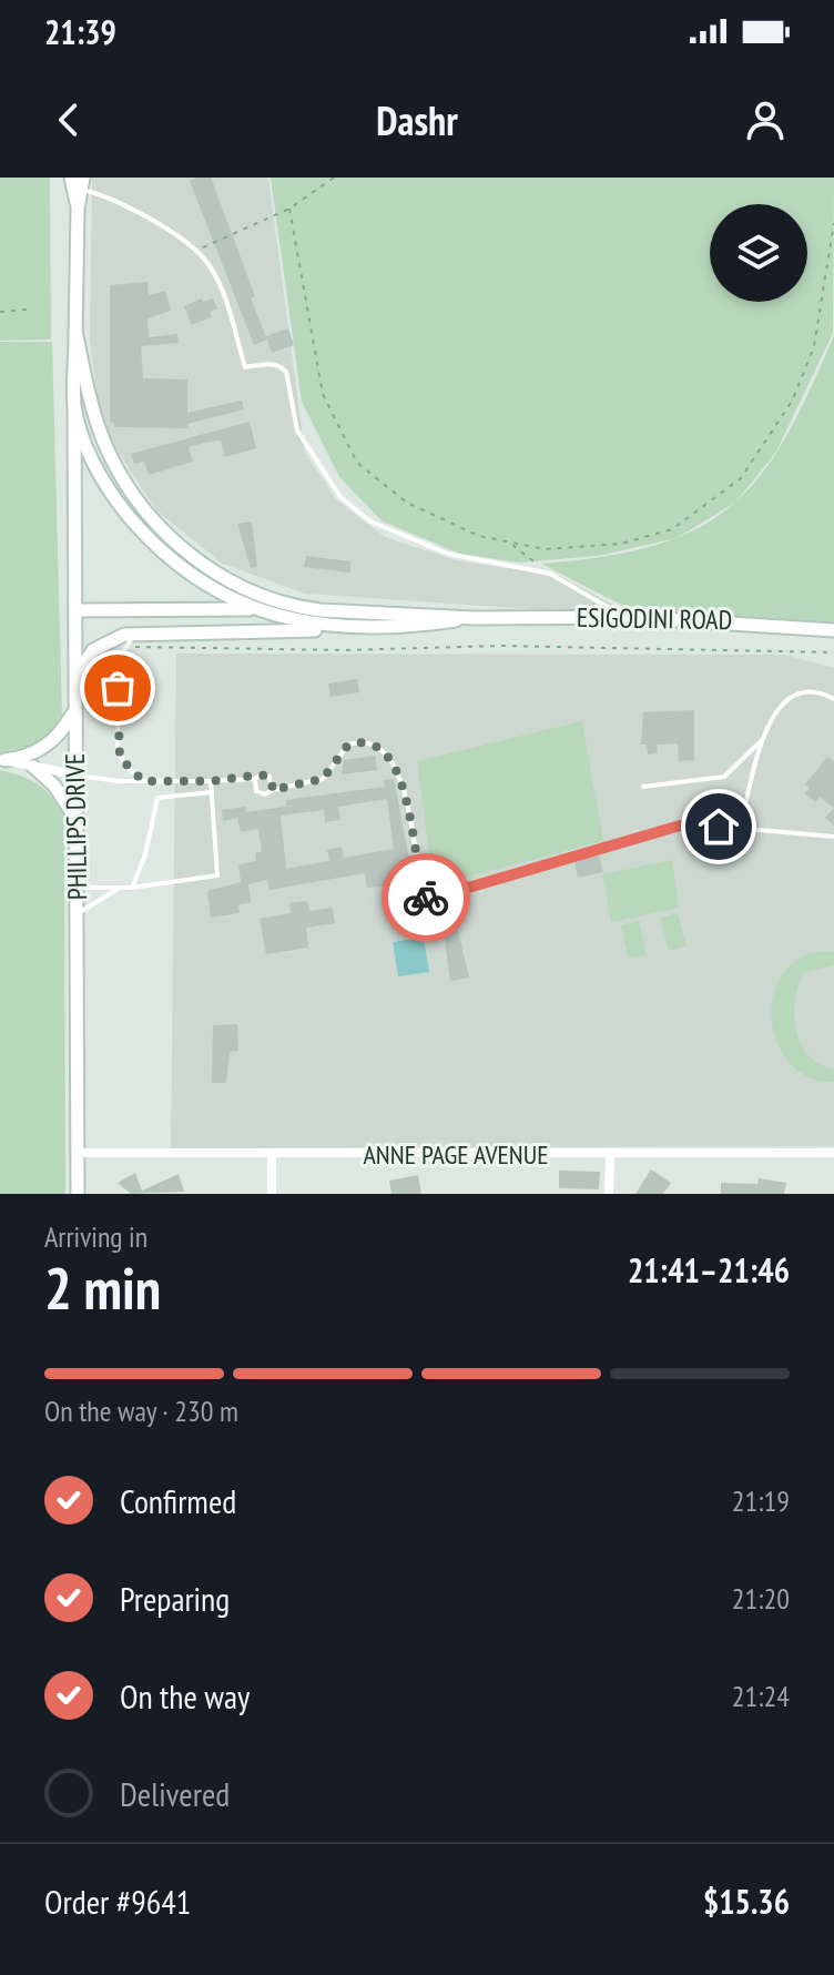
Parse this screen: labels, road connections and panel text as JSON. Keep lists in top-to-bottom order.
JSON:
{
  "streets": {
    "main road": ["ESIGODINI ROAD", "PHILLIPS DRIVE"],
    "street": ["ANNE PAGE AVENUE"]
  },
  "crossings": [
    ["ESIGODINI ROAD", "PHILLIPS DRIVE"],
    ["PHILLIPS DRIVE", "ANNE PAGE AVENUE"]
  ],
  "page": {
    "status": "21:39",
    "header": "Dashr",
    "heading": ["2 min", "Arriving in", "21:41–21:46"],
    "panel": ["Order #9641", "$15.36"],
    "bar": "On the way · 230 m",
    "list": [
      ["Confirmed", "21:19"],
      ["Preparing", "21:20"],
      ["On the way", "21:24"],
      "Delivered"
    ]
  }
}
